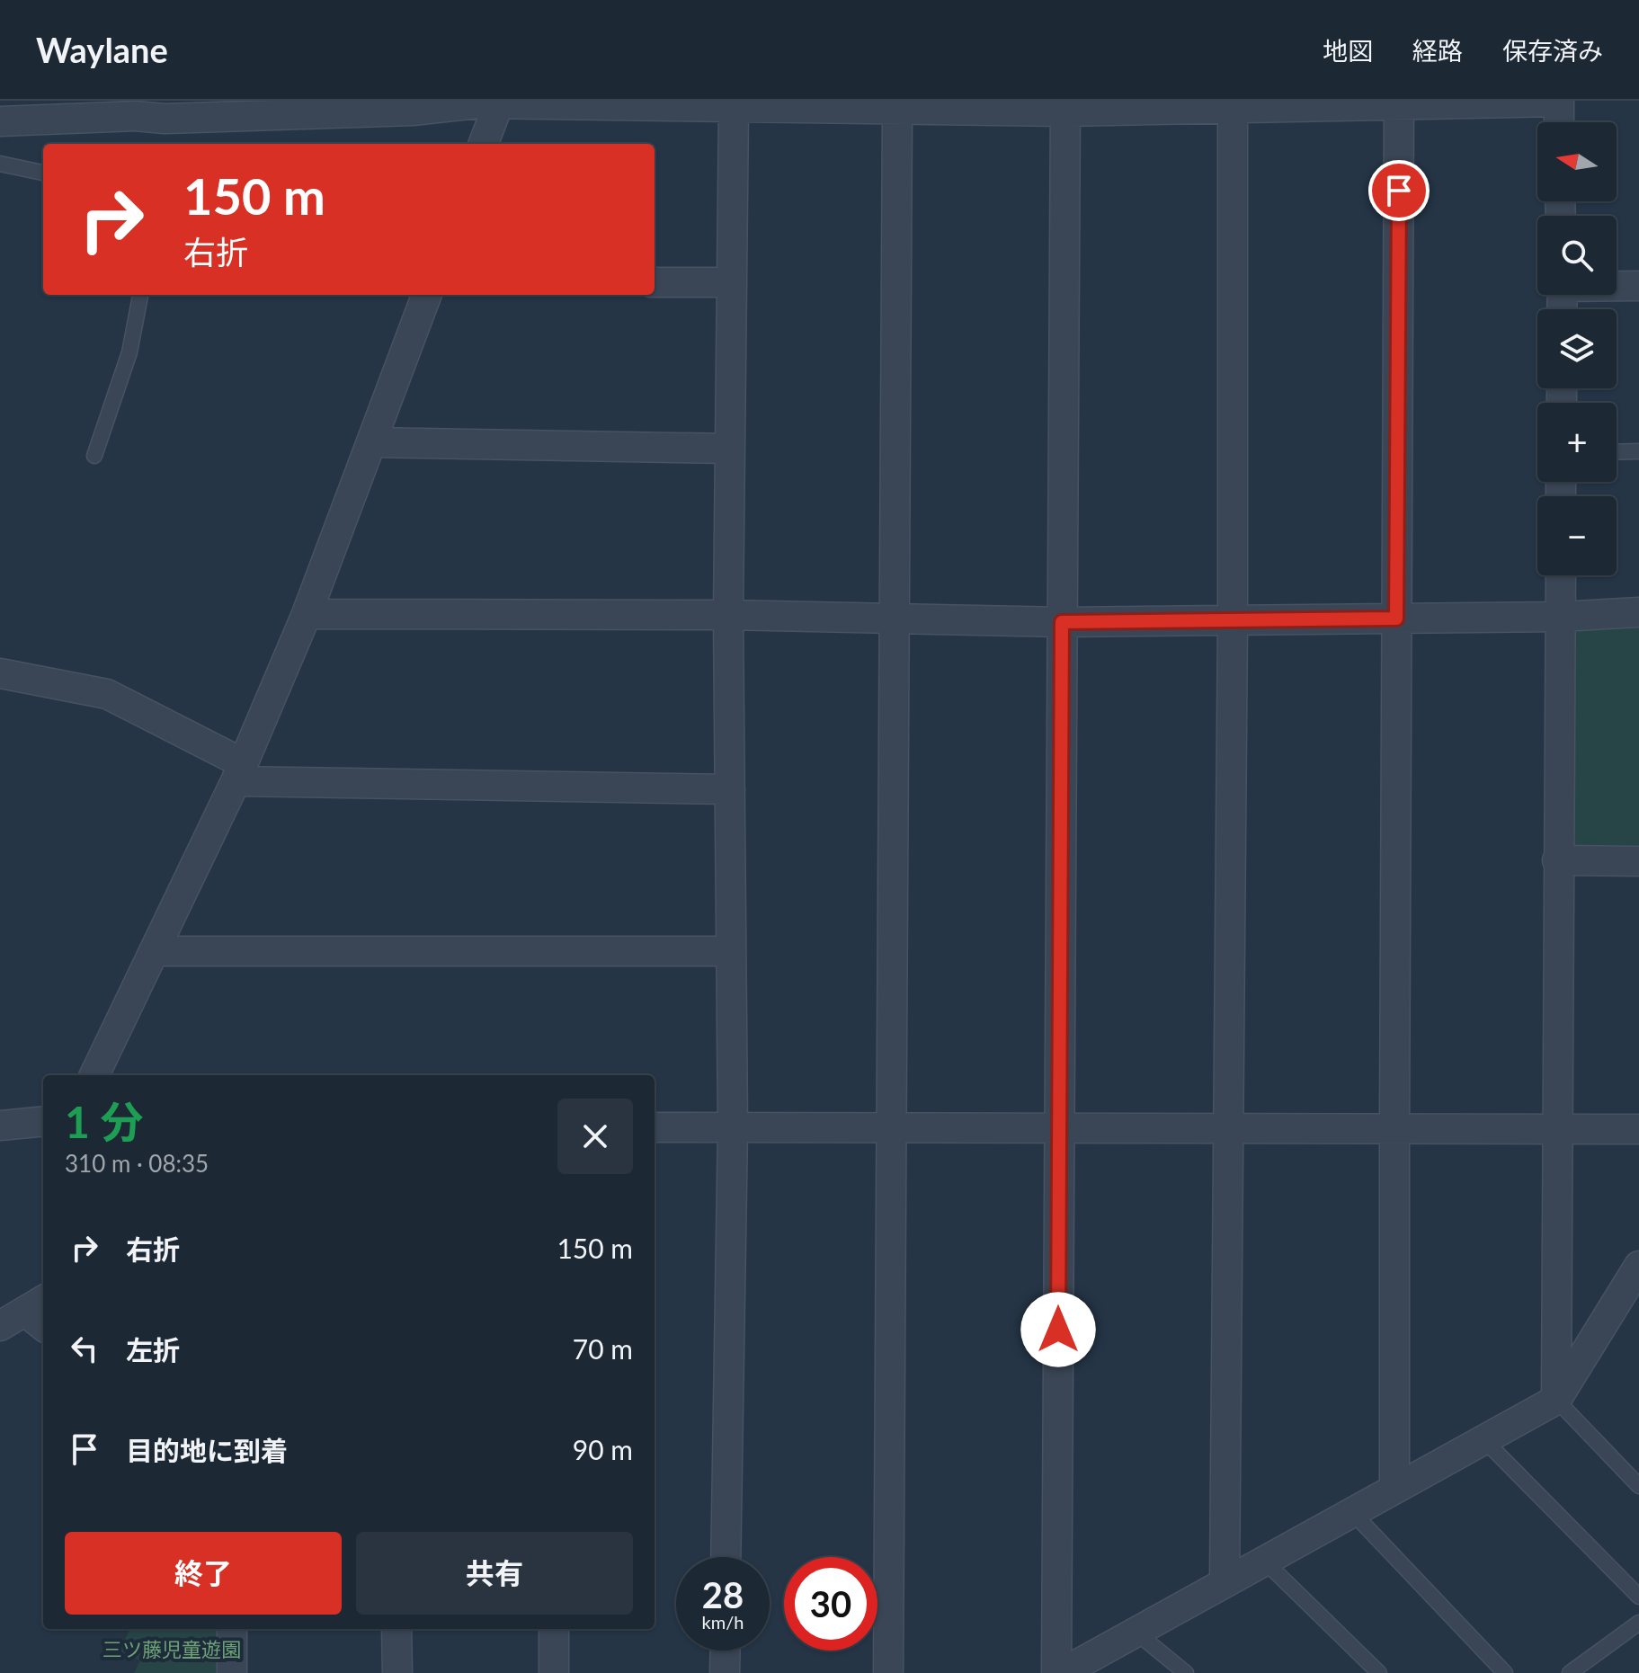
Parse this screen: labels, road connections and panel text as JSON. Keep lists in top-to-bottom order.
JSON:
{
  "parks": ["三ツ藤児童遊園"],
  "north": "left",
  "page": {
    "header": "Waylane",
    "nav": ["地図", "経路", "保存済み"],
    "map_buttons": ["+", "−"],
    "turn": ["150 m", "右折"],
    "heading": ["1 分", "310 m · 08:35"],
    "list": [
      {
        "name": "右折",
        "value": "150 m"
      },
      {
        "name": "左折",
        "value": "70 m"
      },
      {
        "name": "目的地に到着",
        "value": "90 m"
      }
    ],
    "buttons": ["終了", "共有"],
    "speed": "28 km/h",
    "limit": "30"
  }
}
